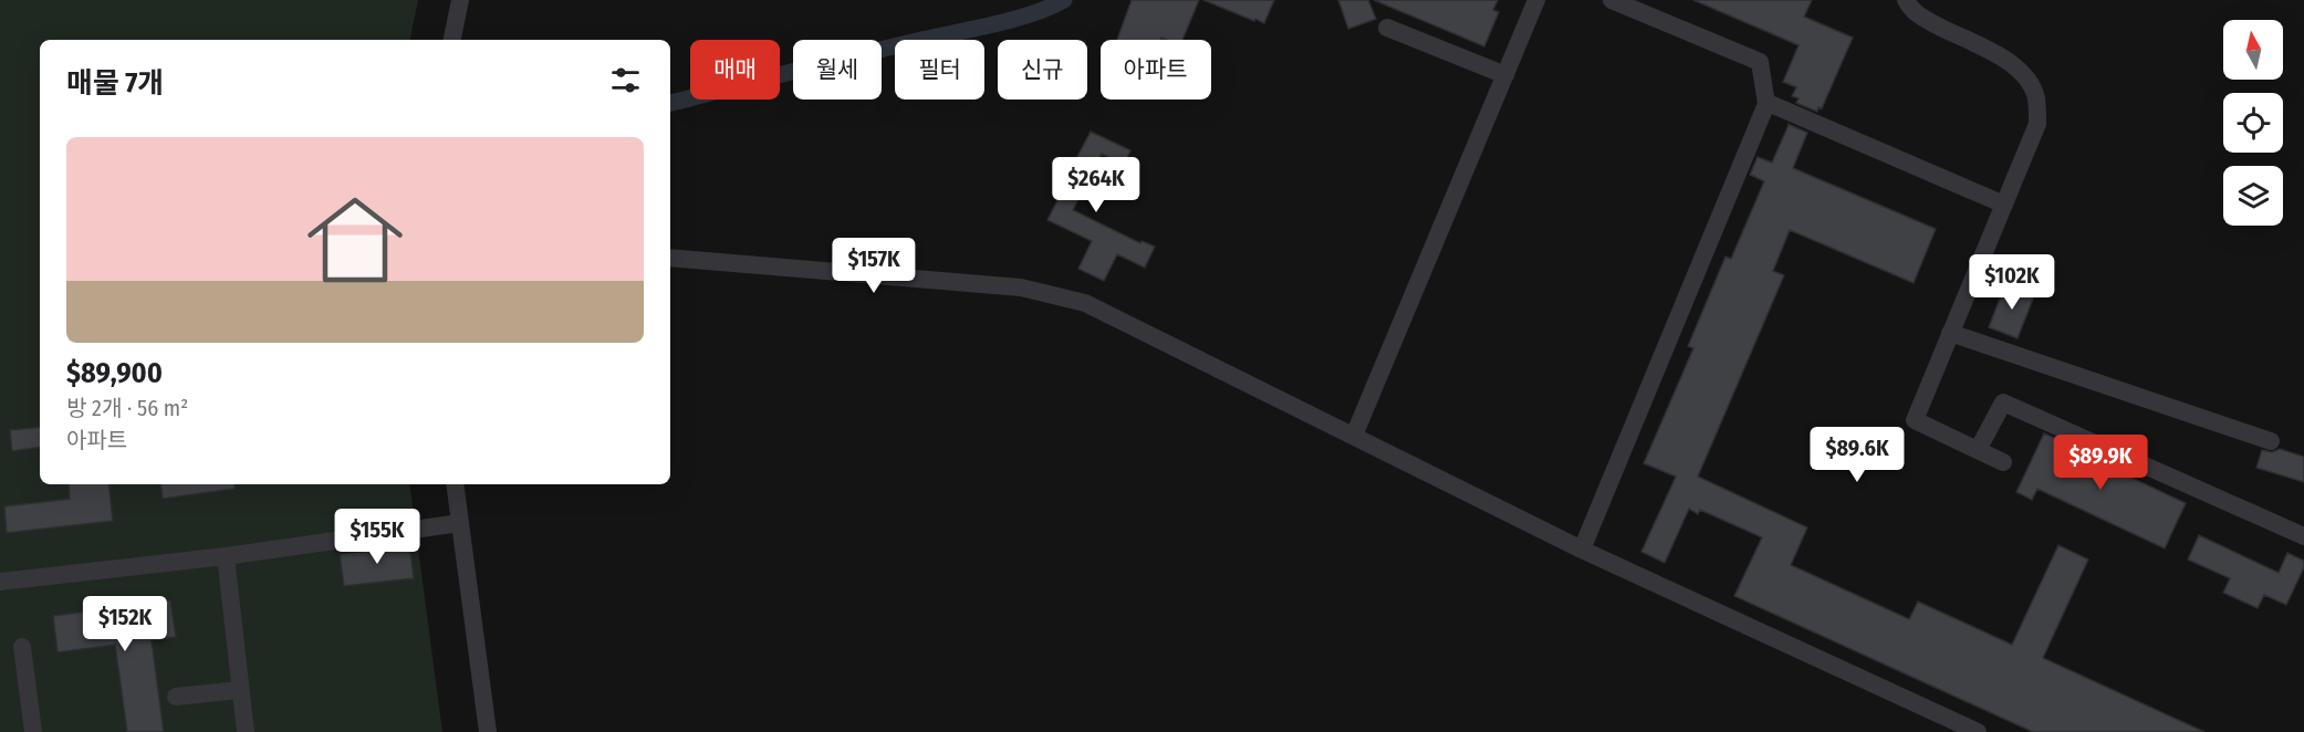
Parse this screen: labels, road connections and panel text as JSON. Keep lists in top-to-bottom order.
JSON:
{
  "north": "top",
  "page": {
    "chip": [
      "매매",
      "월세",
      "필터",
      "신규",
      "아파트"
    ],
    "heading": "매물 7개",
    "list": [
      {
        "name": "$89,900",
        "note": "방 2개 · 56 m² · 아파트"
      }
    ],
    "price": [
      "$264K",
      "$157K",
      "$102K",
      "$89.6K",
      "$89.9K",
      "$155K",
      "$152K"
    ]
  }
}
